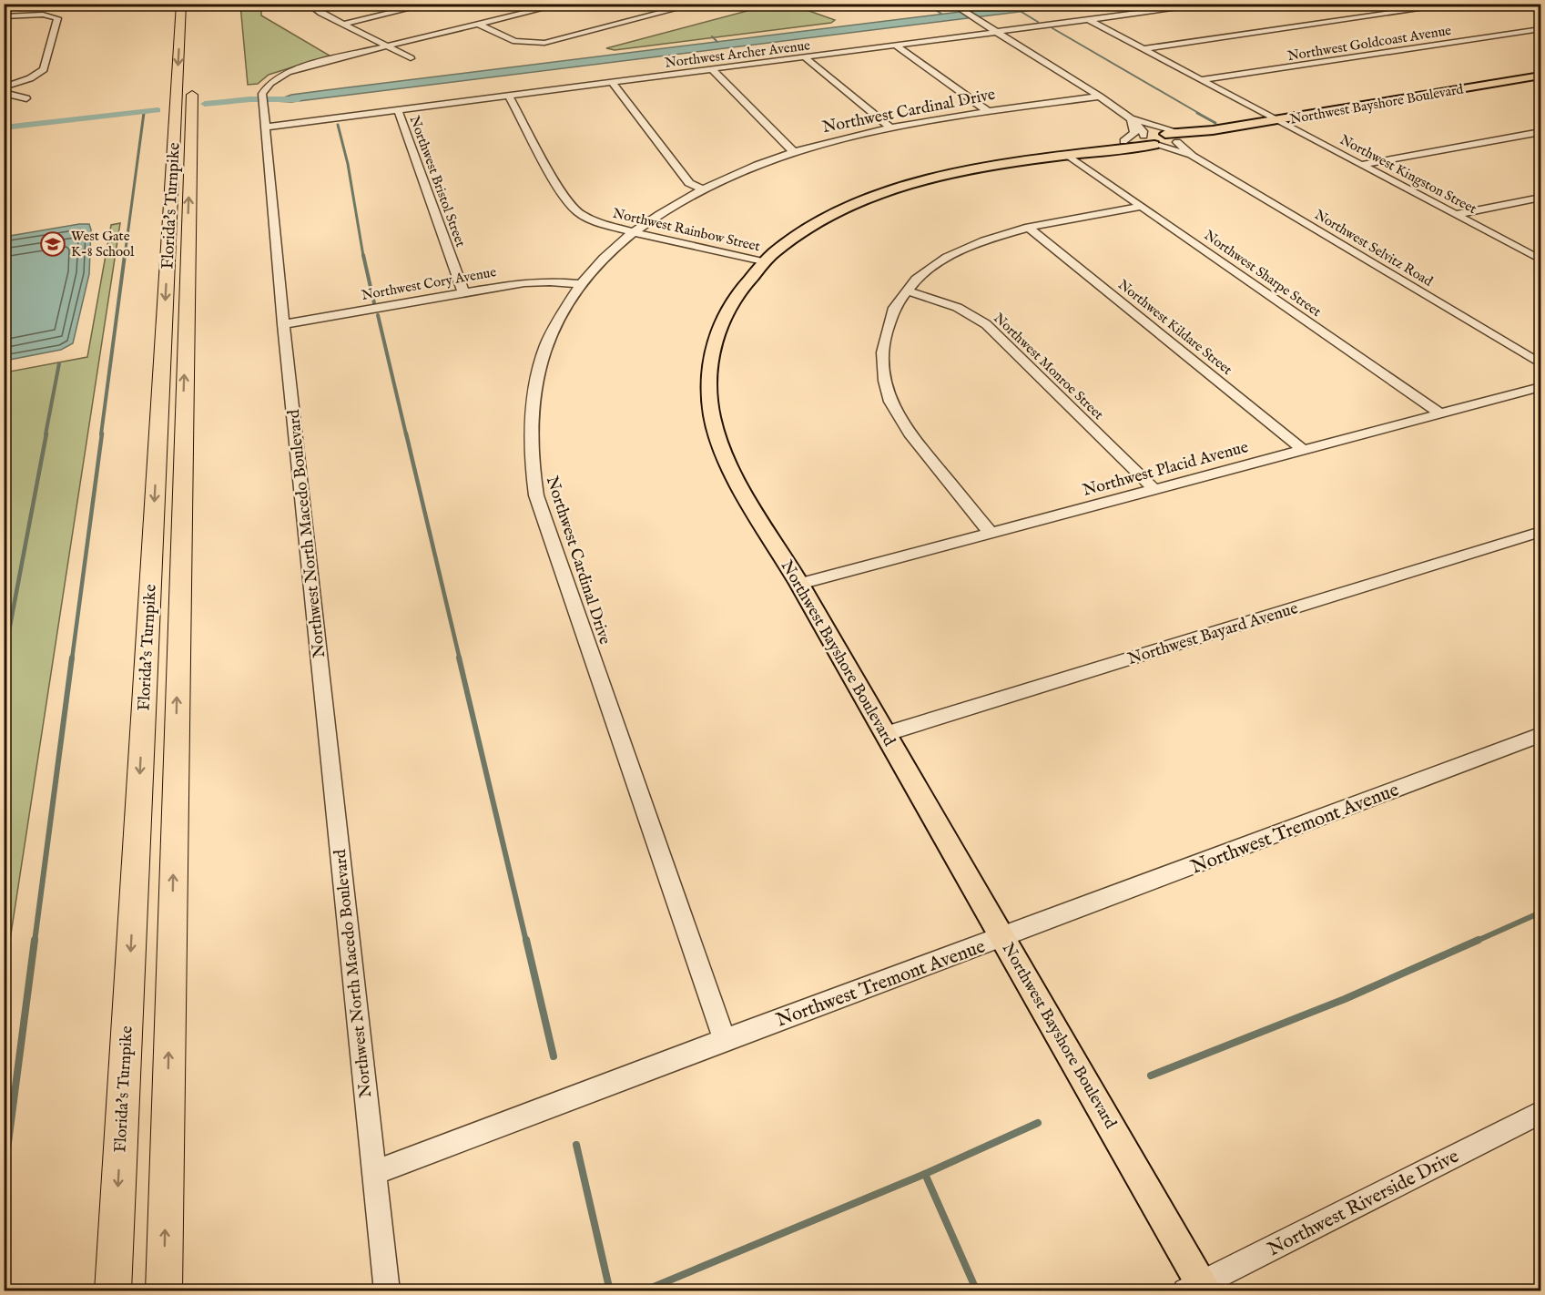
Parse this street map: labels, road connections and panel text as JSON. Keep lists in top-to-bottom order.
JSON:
{
  "streets": {
    "highway": ["Florida's Turnpike"],
    "main road": ["Northwest Bayshore Boulevard"],
    "street": [
      "Northwest Goldcoast Avenue",
      "Northwest Archer Avenue",
      "Northwest Cardinal Drive",
      "Northwest Kingston Street",
      "Northwest Bristol Street",
      "Northwest Rainbow Street",
      "Northwest Selvitz Road",
      "Northwest Sharpe Street",
      "Northwest Cory Avenue",
      "Northwest Kildare Street",
      "Northwest Monroe Street",
      "Northwest Placid Avenue",
      "Northwest North Macedo Boulevard",
      "Northwest Bayard Avenue",
      "Northwest Tremont Avenue",
      "Northwest Riverside Drive"
    ]
  },
  "crossings": [
    ["Northwest Goldcoast Avenue", "Northwest Kingston Street"],
    ["Northwest Archer Avenue", "Northwest Kingston Street"],
    ["Northwest Archer Avenue", "Northwest Bristol Street"],
    ["Northwest Archer Avenue", "Northwest Rainbow Street"],
    ["Northwest Archer Avenue", "Northwest Selvitz Road"],
    ["Northwest Archer Avenue", "Northwest North Macedo Boulevard"],
    ["Northwest Bayshore Boulevard", "Northwest Kingston Street"],
    ["Northwest Bayshore Boulevard", "Northwest Rainbow Street"],
    ["Northwest Bayshore Boulevard", "Northwest Selvitz Road"],
    ["Northwest Bayshore Boulevard", "Northwest Sharpe Street"],
    ["Northwest Bayshore Boulevard", "Northwest Placid Avenue"],
    ["Northwest Bayshore Boulevard", "Northwest Bayard Avenue"],
    ["Northwest Bayshore Boulevard", "Northwest Tremont Avenue"],
    ["Northwest Bayshore Boulevard", "Northwest Riverside Drive"],
    ["Northwest Cardinal Drive", "Northwest Rainbow Street"],
    ["Northwest Cardinal Drive", "Northwest Selvitz Road"],
    ["Northwest Cardinal Drive", "Northwest Cory Avenue"],
    ["Northwest Cardinal Drive", "Northwest Tremont Avenue"],
    ["Northwest Bristol Street", "Northwest Cory Avenue"],
    ["Northwest Sharpe Street", "Northwest Placid Avenue"],
    ["Northwest Cory Avenue", "Northwest North Macedo Boulevard"],
    ["Northwest Kildare Street", "Northwest Placid Avenue"],
    ["Northwest Monroe Street", "Northwest Placid Avenue"],
    ["Northwest North Macedo Boulevard", "Northwest Tremont Avenue"]
  ],
  "places": {
    "school or university": ["West Gate K-8 School"]
  }
}
